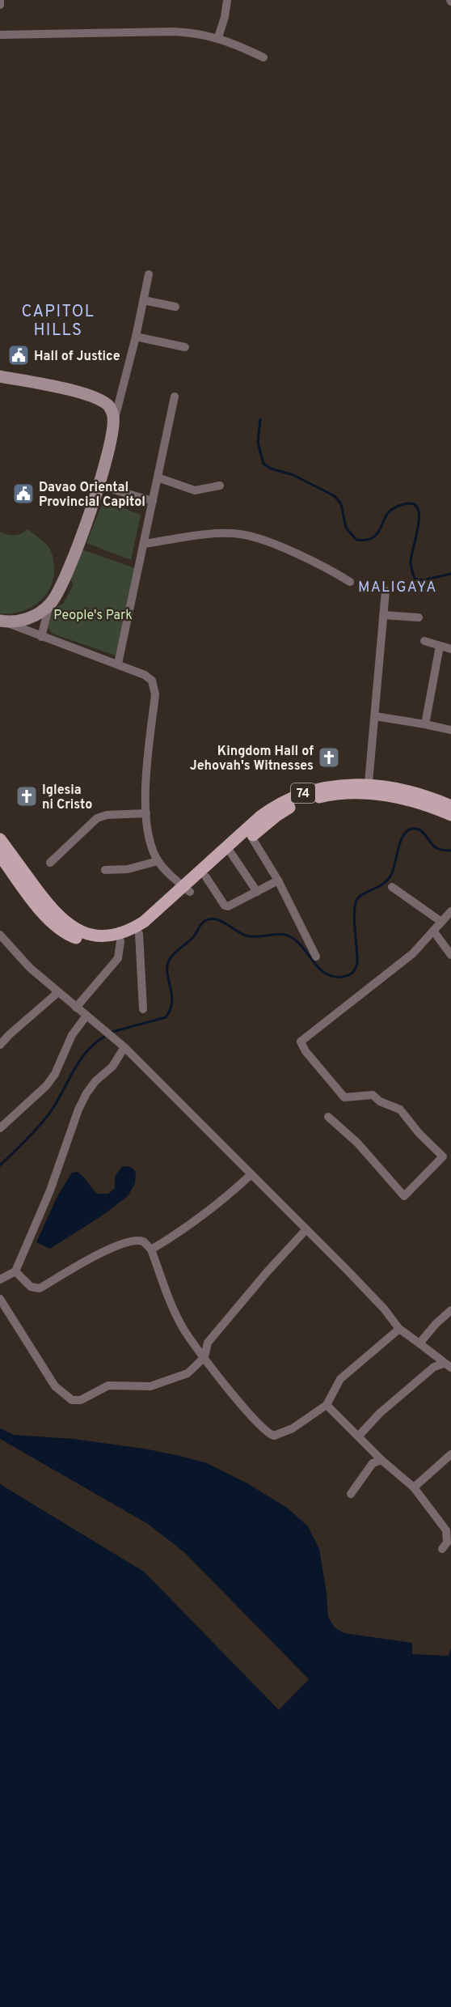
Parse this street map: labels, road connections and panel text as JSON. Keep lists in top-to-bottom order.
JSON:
{
  "streets": {
    "main road": ["74"]
  },
  "districts": ["CAPITOL HILLS", "MALIGAYA"],
  "parks": ["People's Park"],
  "places": {
    "public building": ["Hall of Justice", "Davao Oriental Provincial Capitol"],
    "church": ["Kingdom Hall of Jehovah's Witnesses", "Iglesia ni Cristo"]
  }
}
